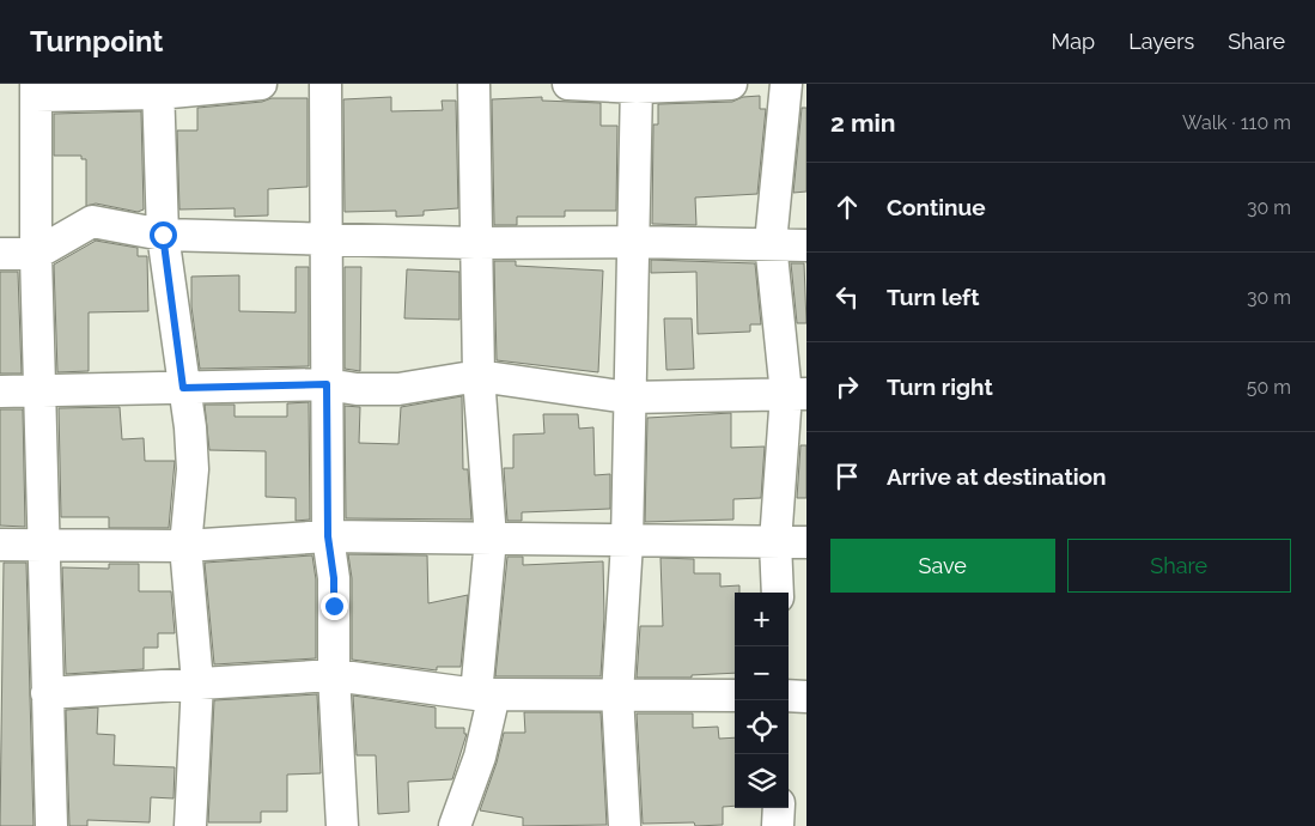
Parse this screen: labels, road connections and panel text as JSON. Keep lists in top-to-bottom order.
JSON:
{
  "page": {
    "header": "Turnpoint",
    "nav": ["Map", "Layers", "Share"],
    "heading": ["2 min", "Walk · 110 m"],
    "list": [
      ["Continue", "30 m"],
      ["Turn left", "30 m"],
      ["Turn right", "50 m"],
      "Arrive at destination"
    ],
    "buttons": ["Save", "Share"],
    "map_buttons": ["+", "−"]
  }
}
